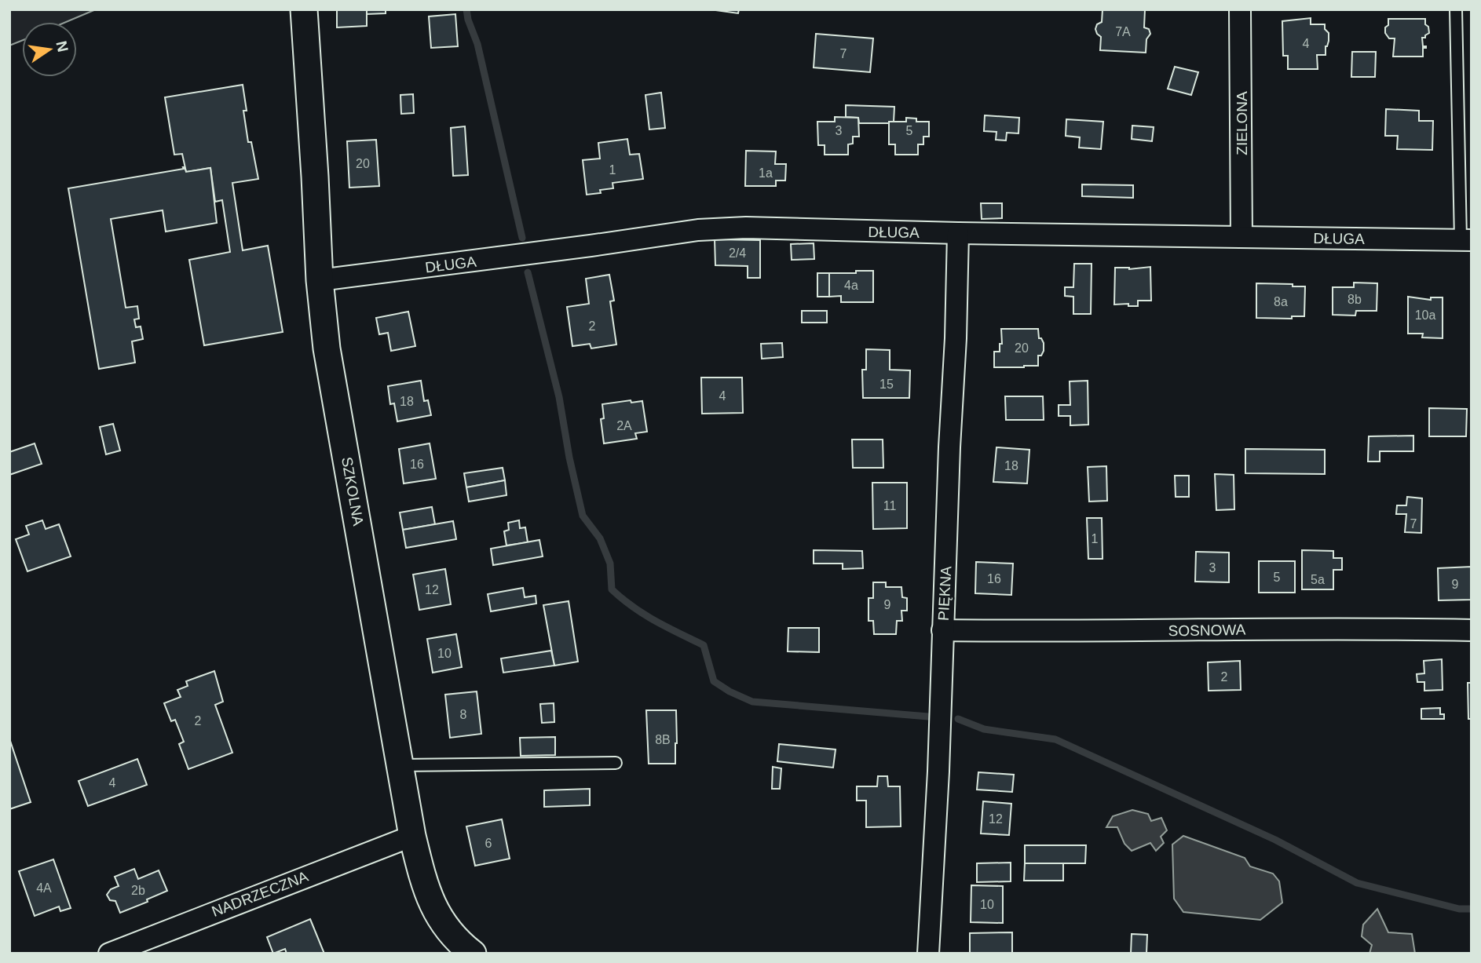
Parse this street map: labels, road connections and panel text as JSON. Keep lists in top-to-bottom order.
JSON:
{
  "streets": {
    "street": [
      "ZIELONA",
      "DŁUGA",
      "SZKOLNA",
      "PIĘKNA",
      "SOSNOWA",
      "NADRZECZNA"
    ]
  },
  "crossings": [
    ["ZIELONA", "DŁUGA"],
    ["DŁUGA", "SZKOLNA"],
    ["DŁUGA", "PIĘKNA"],
    ["SZKOLNA", "NADRZECZNA"],
    ["PIĘKNA", "SOSNOWA"]
  ],
  "house_numbers": [
    "7A",
    "4",
    "7",
    "3",
    "5",
    "20",
    "1",
    "1a",
    "2/4",
    "4a",
    "8b",
    "8a",
    "10a",
    "2",
    "20",
    "15",
    "4",
    "18",
    "2A",
    "16",
    "18",
    "11",
    "7",
    "1",
    "3",
    "5",
    "16",
    "5a",
    "9",
    "12",
    "9",
    "10",
    "2",
    "8",
    "2",
    "8B",
    "4",
    "12",
    "6",
    "4A",
    "2b",
    "10"
  ],
  "north": "right"
}
